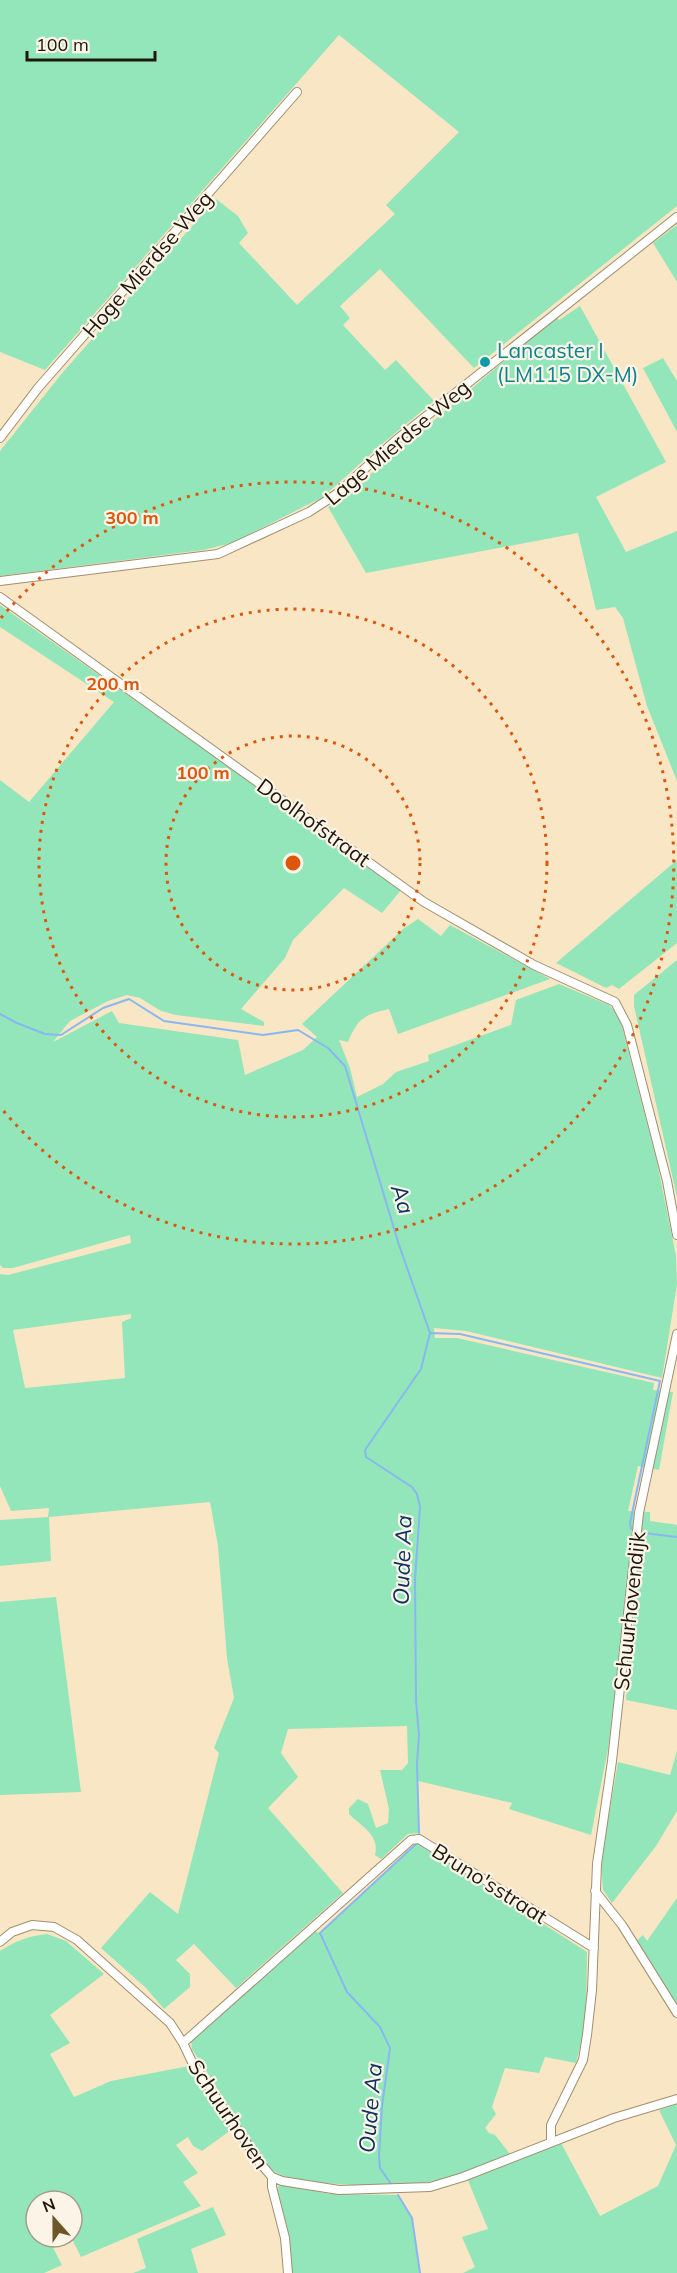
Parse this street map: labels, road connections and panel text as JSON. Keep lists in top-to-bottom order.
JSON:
{
  "streets": {
    "street": [
      "Hoge Mierdse Weg",
      "Lage Mierdse Weg",
      "Doolhofstraat",
      "Schuurhovendijk",
      "Bruno'sstraat",
      "Schuurhoven"
    ]
  },
  "crossings": [
    ["Schuurhovendijk", "Bruno'sstraat"],
    ["Bruno'sstraat", "Schuurhoven"]
  ],
  "water": ["Aa", "Oude Aa"],
  "places": ["Lancaster I (LM115 DX-M)"],
  "scale_bar": "100 m",
  "north": "top",
  "rings": ["300 m", "200 m", "100 m"]
}
